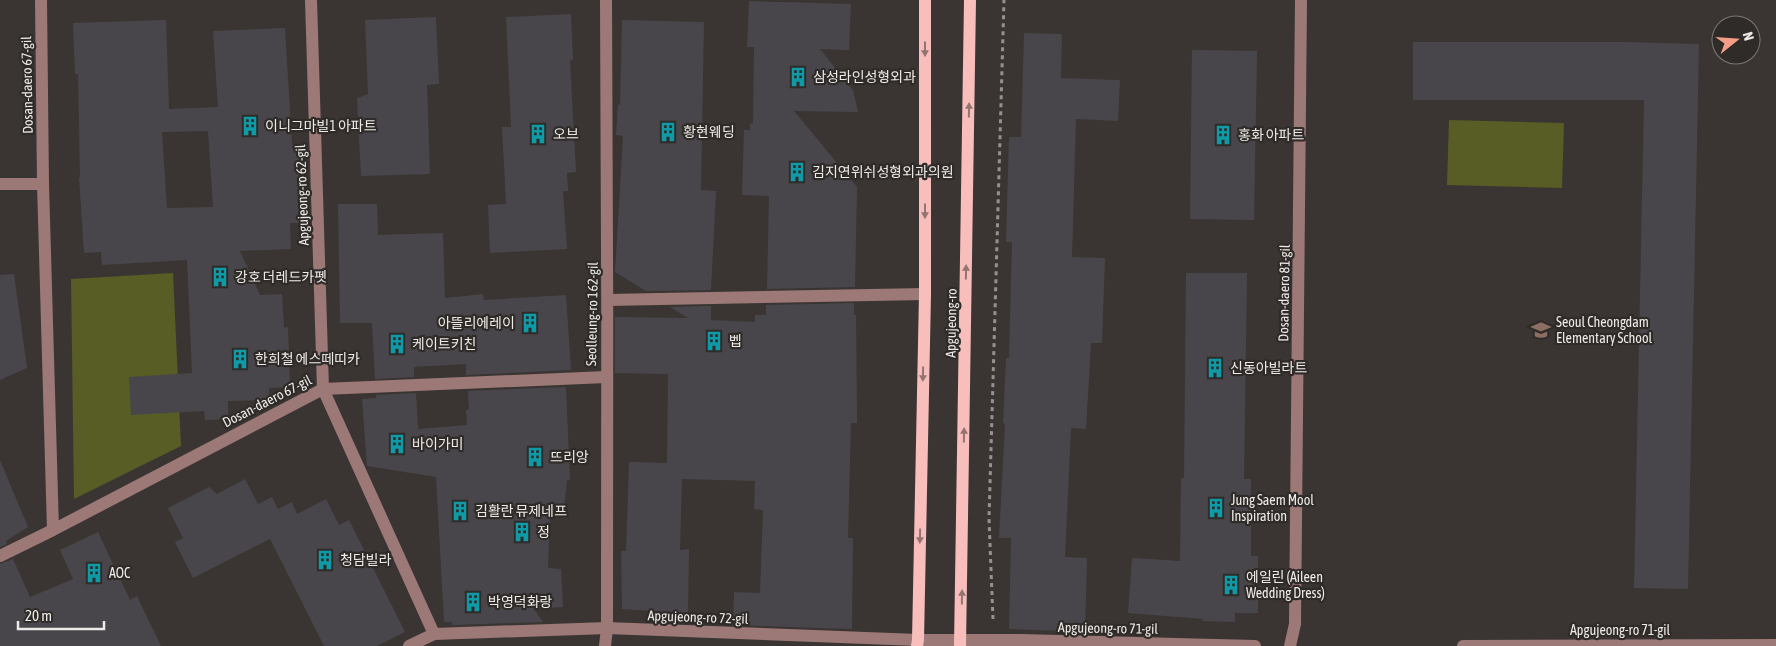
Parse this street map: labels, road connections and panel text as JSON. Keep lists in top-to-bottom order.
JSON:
{
  "streets": {
    "main road": ["Apgujeong-ro"],
    "street": [
      "Dosan-daero 67-gil",
      "Apgujeong-ro 62-gil",
      "Dosan-daero 81-gil",
      "Seolleung-ro 162-gil",
      "Apgujeong-ro 72-gil",
      "Apgujeong-ro 71-gil"
    ]
  },
  "crossings": [
    ["Dosan-daero 67-gil", "Apgujeong-ro 62-gil"],
    ["Dosan-daero 67-gil", "Seolleung-ro 162-gil"],
    ["Seolleung-ro 162-gil", "Apgujeong-ro"],
    ["Seolleung-ro 162-gil", "Apgujeong-ro 72-gil"],
    ["Apgujeong-ro", "Apgujeong-ro 72-gil"],
    ["Apgujeong-ro", "Apgujeong-ro 71-gil"],
    ["Apgujeong-ro 72-gil", "Apgujeong-ro 71-gil"]
  ],
  "places": {
    "building": [
      "삼성라인성형외과",
      "이니그마빌1 아파트",
      "황현웨딩",
      "오브",
      "홍화 아파트",
      "김지연위쉬성형외과의원",
      "강호 더레드카펫",
      "아뜰리에레이",
      "벱",
      "케이트키친",
      "한희철 에스떼띠카",
      "신동아빌라트",
      "바이가미",
      "뜨리앙",
      "Jung Saem Mool Inspiration",
      "김활란 뮤제네프",
      "정",
      "청담빌라",
      "AOC",
      "에일린 (Aileen Wedding Dress)",
      "박영덕화랑"
    ],
    "school or university": ["Seoul Cheongdam Elementary School"]
  },
  "scale_bar": "20 m",
  "north": "right"
}
